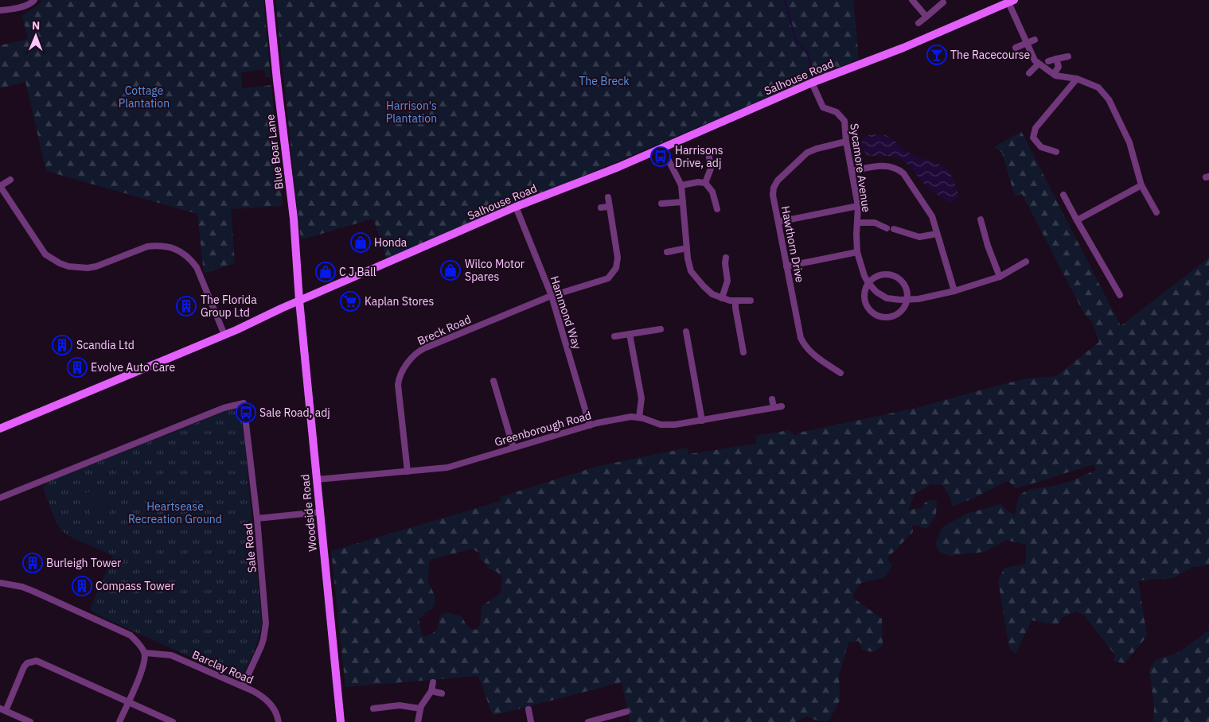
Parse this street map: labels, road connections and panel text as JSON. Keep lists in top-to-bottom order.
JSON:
{
  "streets": {
    "street": [
      "Salhouse Road",
      "Blue Boar Lane",
      "Sycamore Avenue",
      "Hawthorn Drive",
      "Hammond Way",
      "Breck Road",
      "Greenborough Road",
      "Woodside Road",
      "Sale Road",
      "Barclay Road"
    ]
  },
  "crossings": [
    ["Salhouse Road", "Blue Boar Lane"],
    ["Salhouse Road", "Sycamore Avenue"],
    ["Salhouse Road", "Hammond Way"],
    ["Salhouse Road", "Woodside Road"],
    ["Blue Boar Lane", "Woodside Road"],
    ["Sycamore Avenue", "Hawthorn Drive"],
    ["Hammond Way", "Breck Road"],
    ["Hammond Way", "Greenborough Road"],
    ["Breck Road", "Greenborough Road"],
    ["Greenborough Road", "Woodside Road"],
    ["Sale Road", "Barclay Road"]
  ],
  "parks": [
    "The Breck",
    "Cottage Plantation",
    "Harrison's Plantation",
    "Heartsease Recreation Ground"
  ],
  "places": {
    "bar": ["The Racecourse"],
    "bus stop": ["Harrisons Drive, adj", "Sale Road, adj"],
    "shop": ["Honda", "Wilco Motor Spares", "C J Ball"],
    "supermarket": ["Kaplan Stores"],
    "building": [
      "The Florida Group Ltd",
      "Scandia Ltd",
      "Evolve Auto Care",
      "Burleigh Tower",
      "Compass Tower"
    ]
  },
  "north": "top"
}
